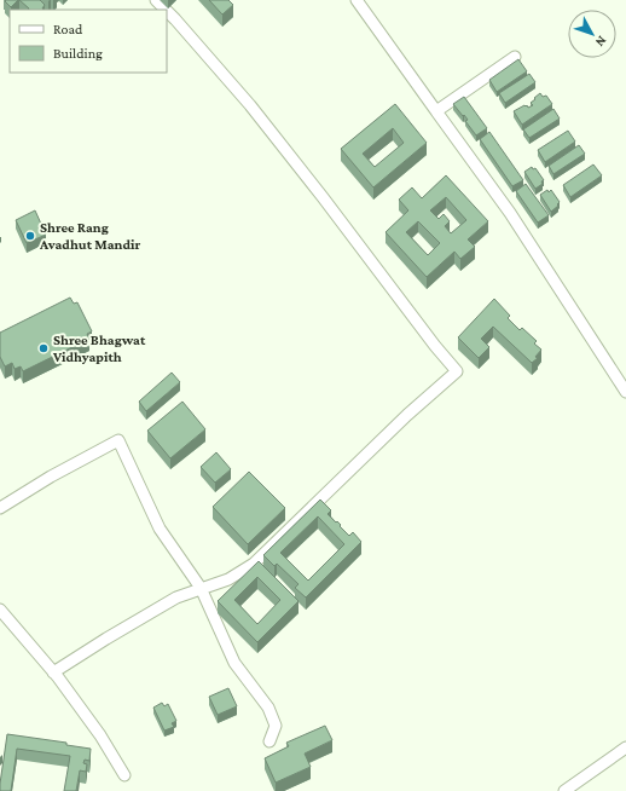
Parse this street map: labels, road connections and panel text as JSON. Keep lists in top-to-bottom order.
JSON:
{
  "places": ["Shree Rang Avadhut Mandir", "Shree Bhagwat Vidhyapith"],
  "legend": ["Road", "Building"],
  "north": "bottom right"
}
